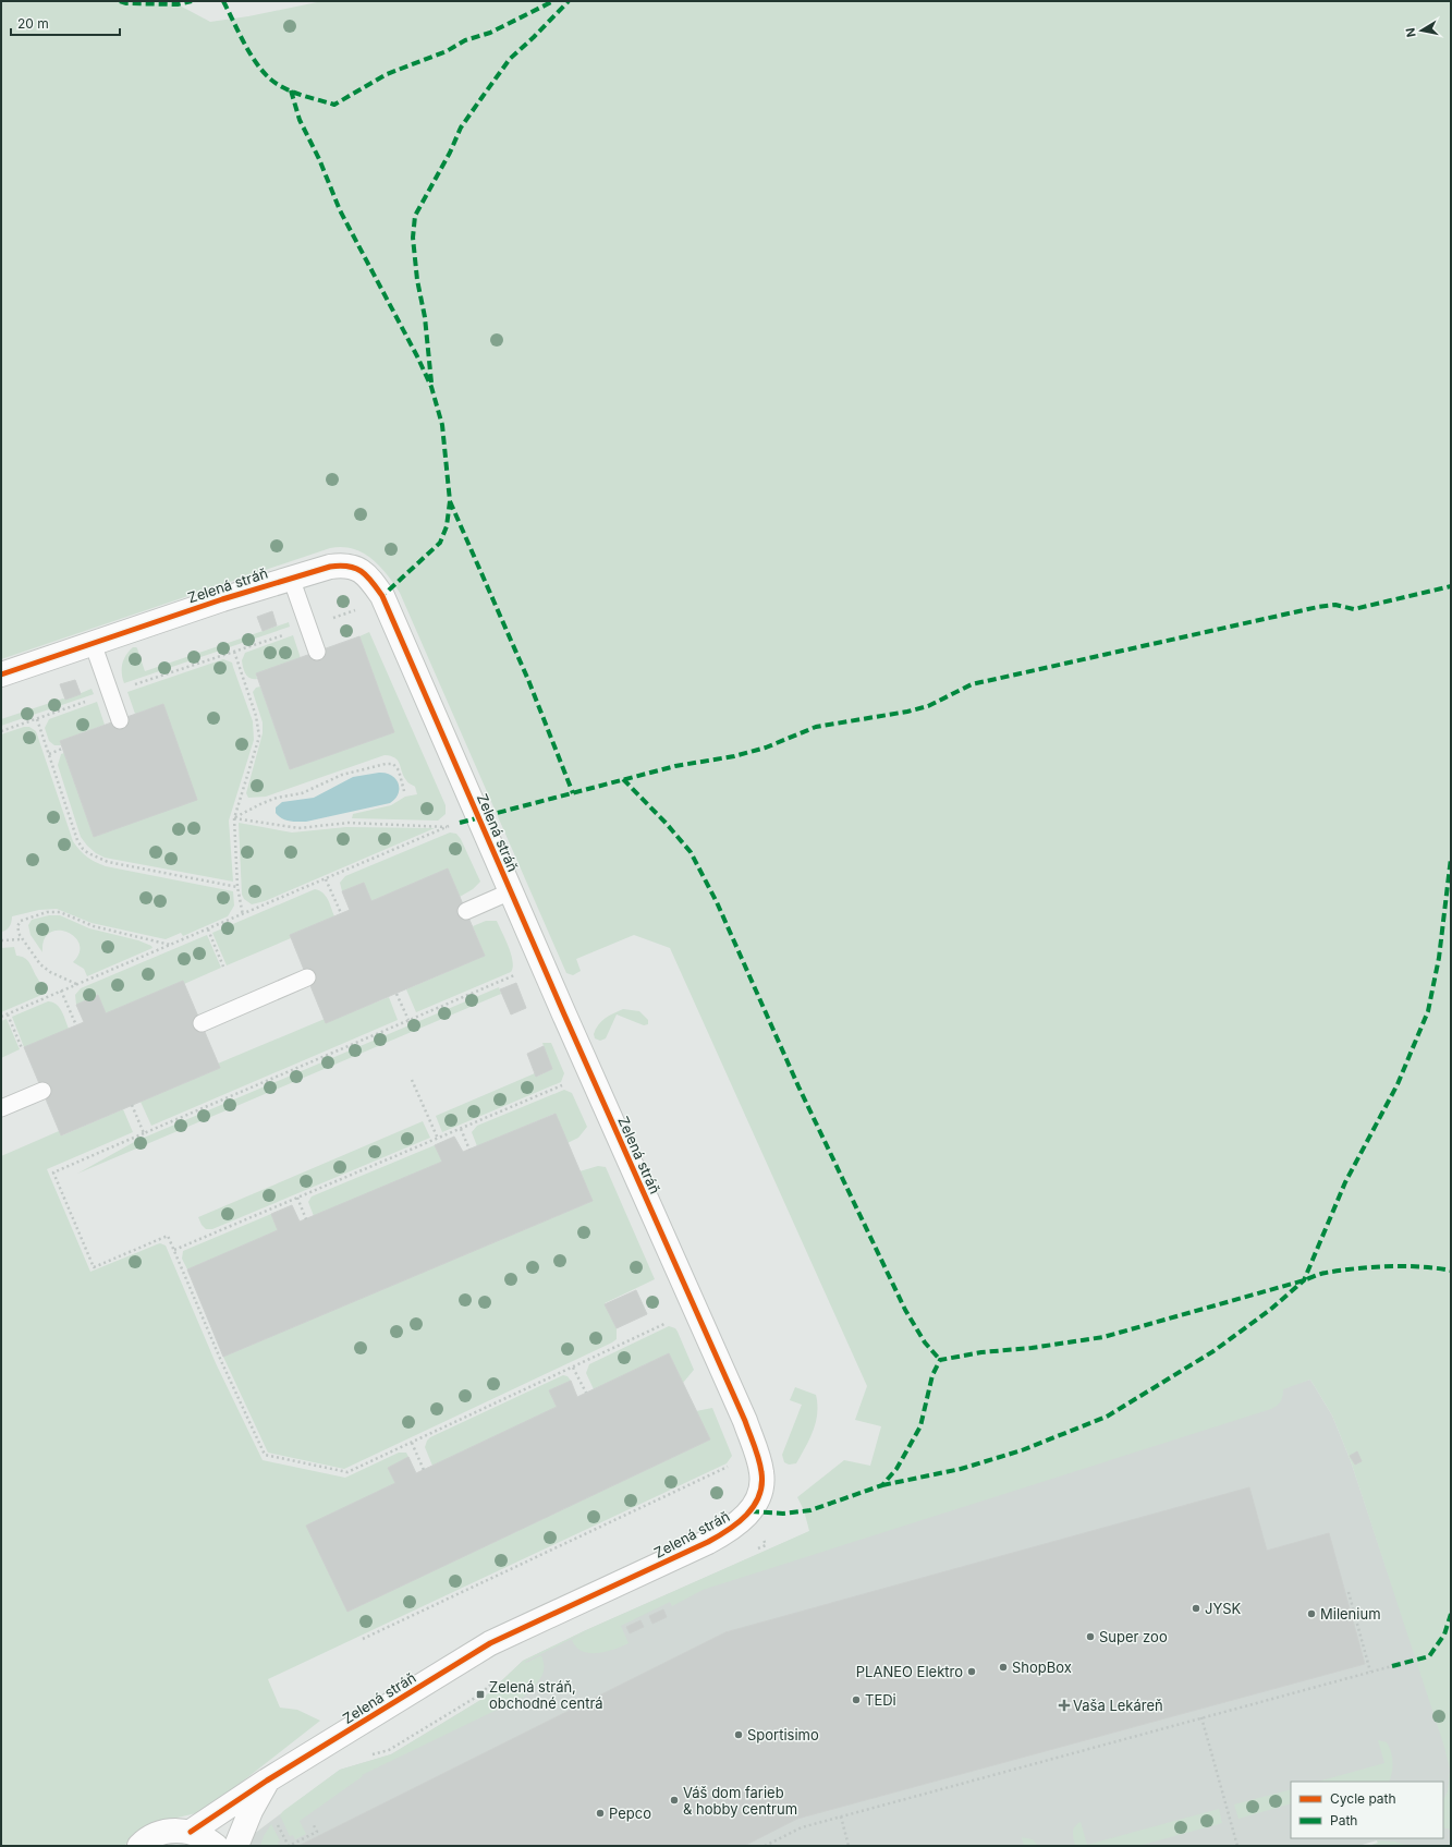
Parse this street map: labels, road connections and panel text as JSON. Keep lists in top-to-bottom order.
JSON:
{
  "streets": {
    "street": ["Zelená stráň"]
  },
  "places": {
    "other": [
      "JYSK",
      "Milenium",
      "Super zoo",
      "ShopBox",
      "PLANEO Elektro",
      "TEDi",
      "Sportisimo",
      "Váš dom farieb & hobby centrum",
      "Pepco"
    ],
    "transit": ["Zelená stráň, obchodné centrá"],
    "health": ["Vaša Lekáreň"]
  },
  "legend": ["Cycle path", "Path"],
  "scale_bar": "20 m",
  "north": "left"
}
